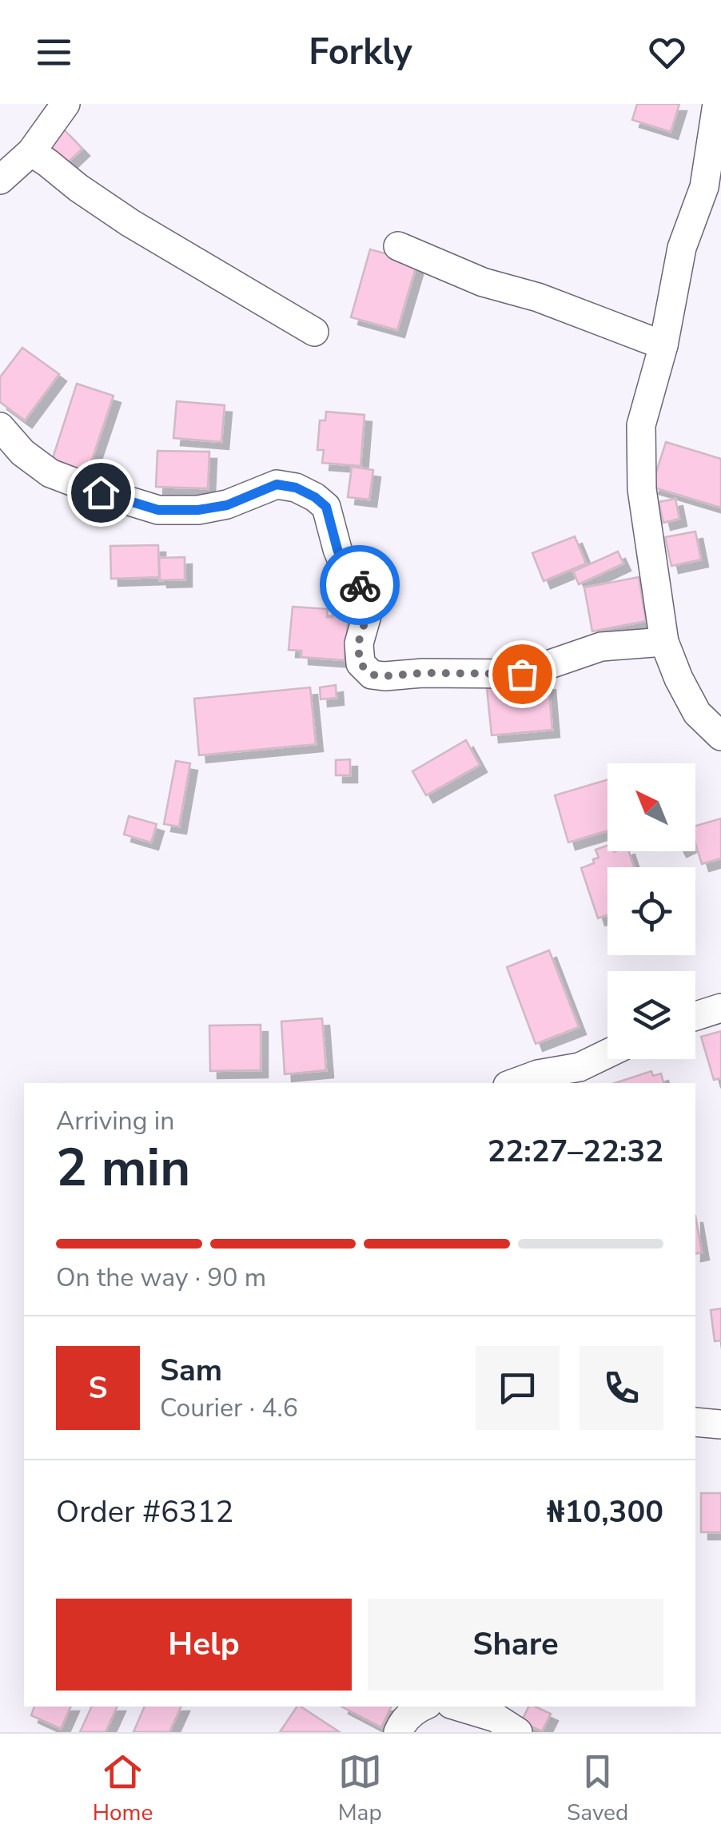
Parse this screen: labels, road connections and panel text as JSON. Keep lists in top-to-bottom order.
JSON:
{
  "north": "top left",
  "page": {
    "header": "Forkly",
    "heading": ["2 min", "Arriving in", "22:27–22:32"],
    "panel": [
      "Sam",
      "Courier · 4.6",
      "Order #6312",
      "₦10,300"
    ],
    "bar": "On the way · 90 m",
    "round": "S",
    "buttons": ["Help", "Share"],
    "tabs": ["Home", "Map", "Saved"]
  }
}
